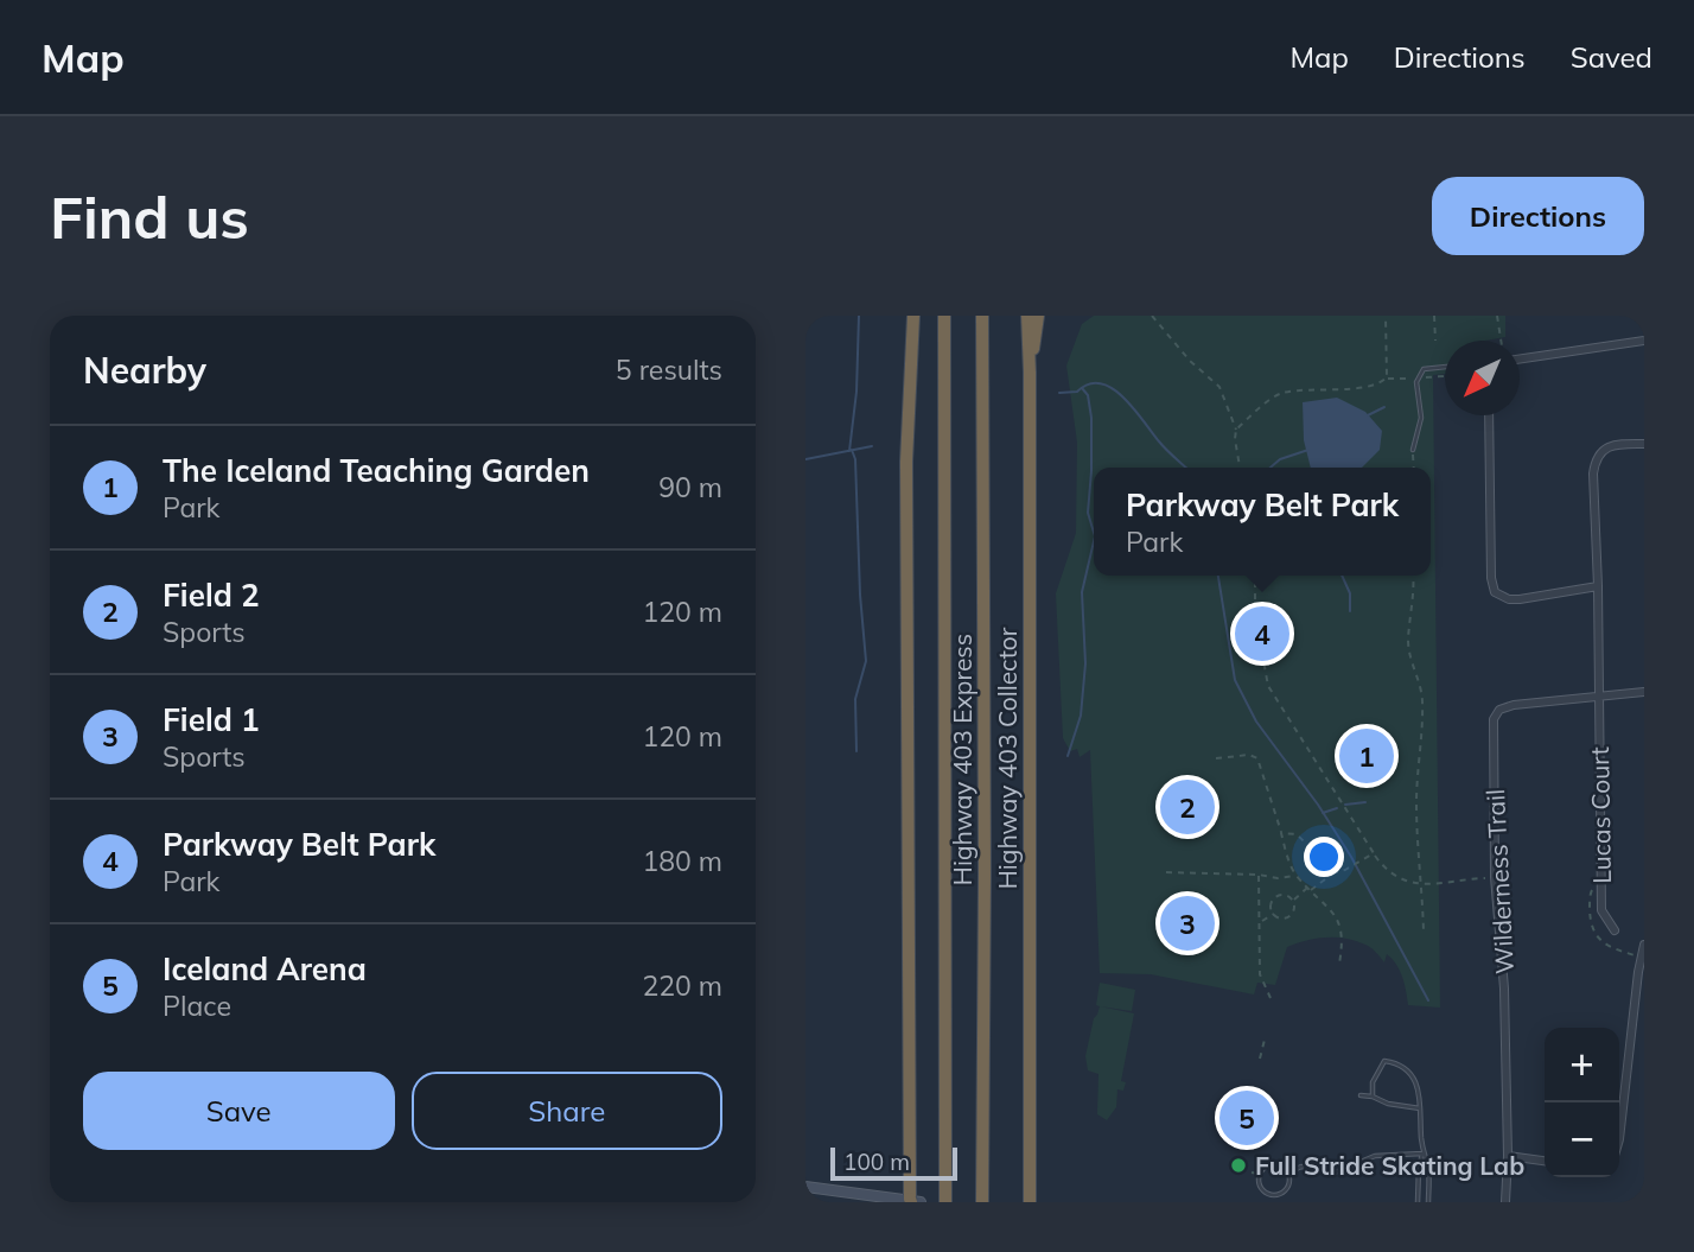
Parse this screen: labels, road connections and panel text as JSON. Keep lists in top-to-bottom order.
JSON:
{
  "streets": {
    "highway": ["Highway 403 Collector", "Highway 403 Express"],
    "street": ["Lucas Court", "Wilderness Trail"]
  },
  "crossings": [
    ["Lucas Court", "Wilderness Trail"]
  ],
  "places": ["Full Stride Skating Lab"],
  "scale_bar": "100 m",
  "north": "bottom left",
  "page": {
    "header": "Map",
    "nav": ["Map", "Directions", "Saved"],
    "buttons": [
      "Directions",
      ["Save", "Share"]
    ],
    "title": "Find us",
    "heading": ["Nearby", "5 results"],
    "list": [
      {
        "mark": "1",
        "name": "The Iceland Teaching Garden",
        "note": "Park",
        "value": "90 m"
      },
      {
        "mark": "2",
        "name": "Field 2",
        "note": "Sports",
        "value": "120 m"
      },
      {
        "mark": "3",
        "name": "Field 1",
        "note": "Sports",
        "value": "120 m"
      },
      {
        "mark": "4",
        "name": "Parkway Belt Park",
        "note": "Park",
        "value": "180 m"
      },
      {
        "mark": "5",
        "name": "Iceland Arena",
        "note": "Place",
        "value": "220 m"
      }
    ],
    "popup": ["Parkway Belt Park", "Park"],
    "pins": [
      "4",
      "1",
      "2",
      "3",
      "5"
    ],
    "map_buttons": ["+", "−"],
    "scale": "100 m"
  }
}
